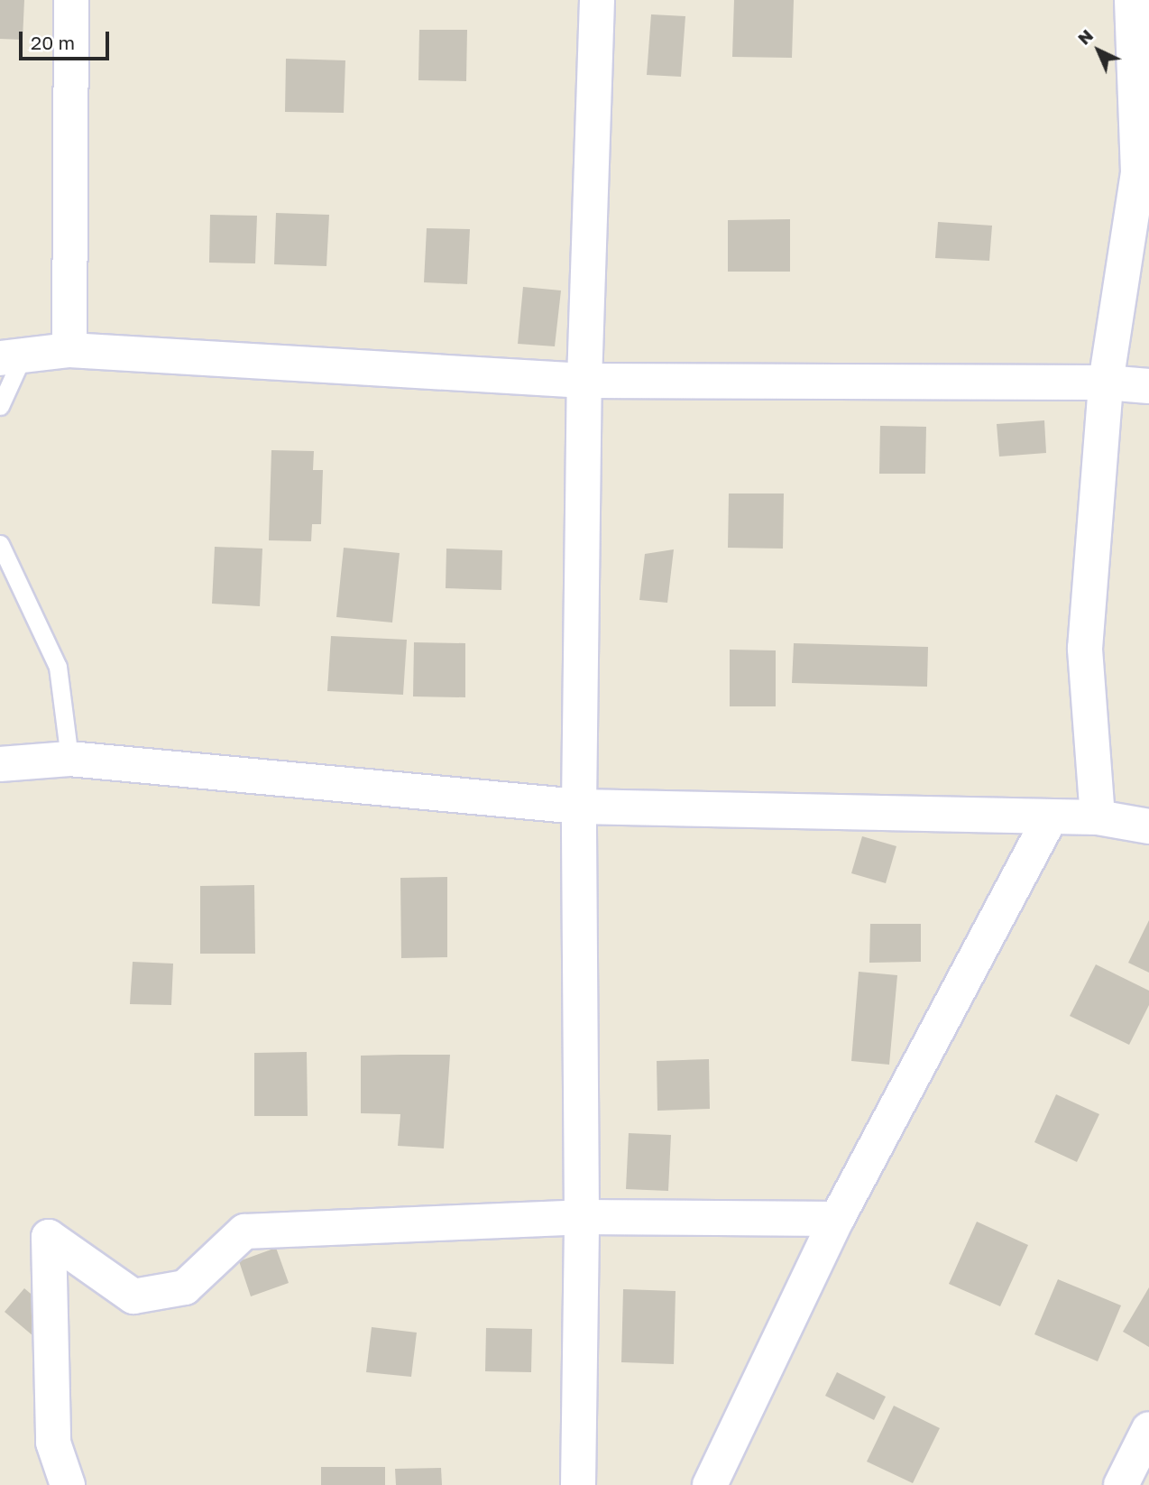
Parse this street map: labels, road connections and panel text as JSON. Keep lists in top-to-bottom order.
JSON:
{
  "scale_bar": "20 m",
  "north": "top left"
}
